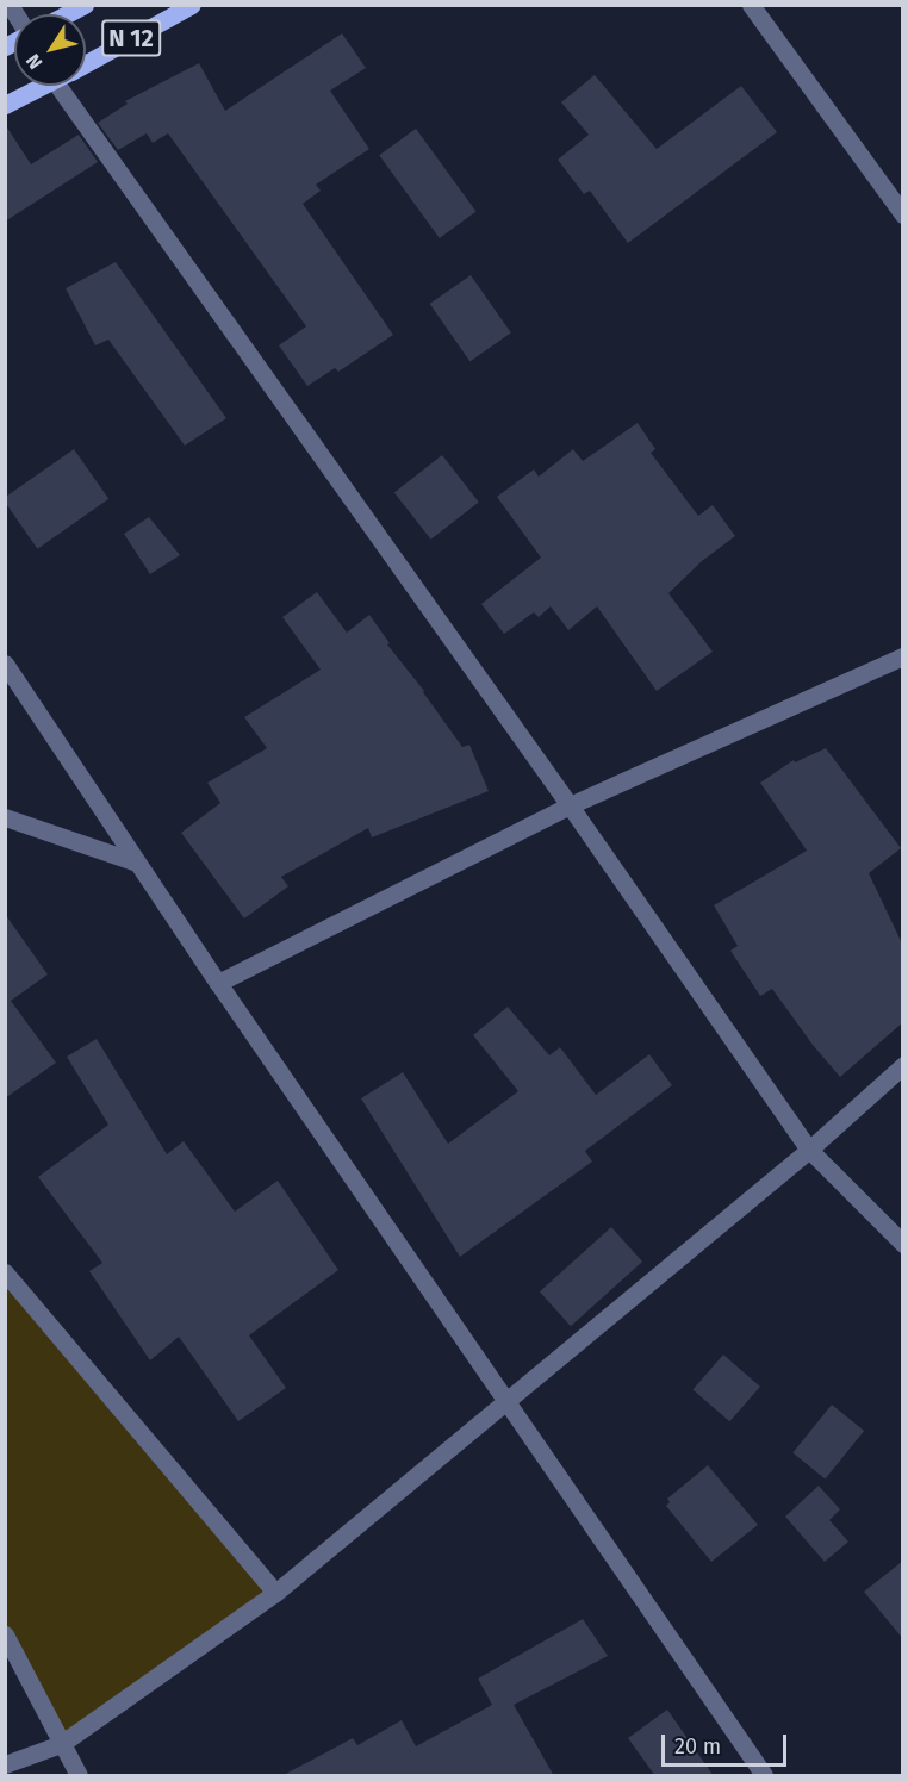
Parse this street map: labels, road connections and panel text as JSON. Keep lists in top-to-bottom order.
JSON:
{
  "streets": {
    "main road": ["N 12"]
  },
  "scale_bar": "20 m",
  "north": "bottom left"
}
